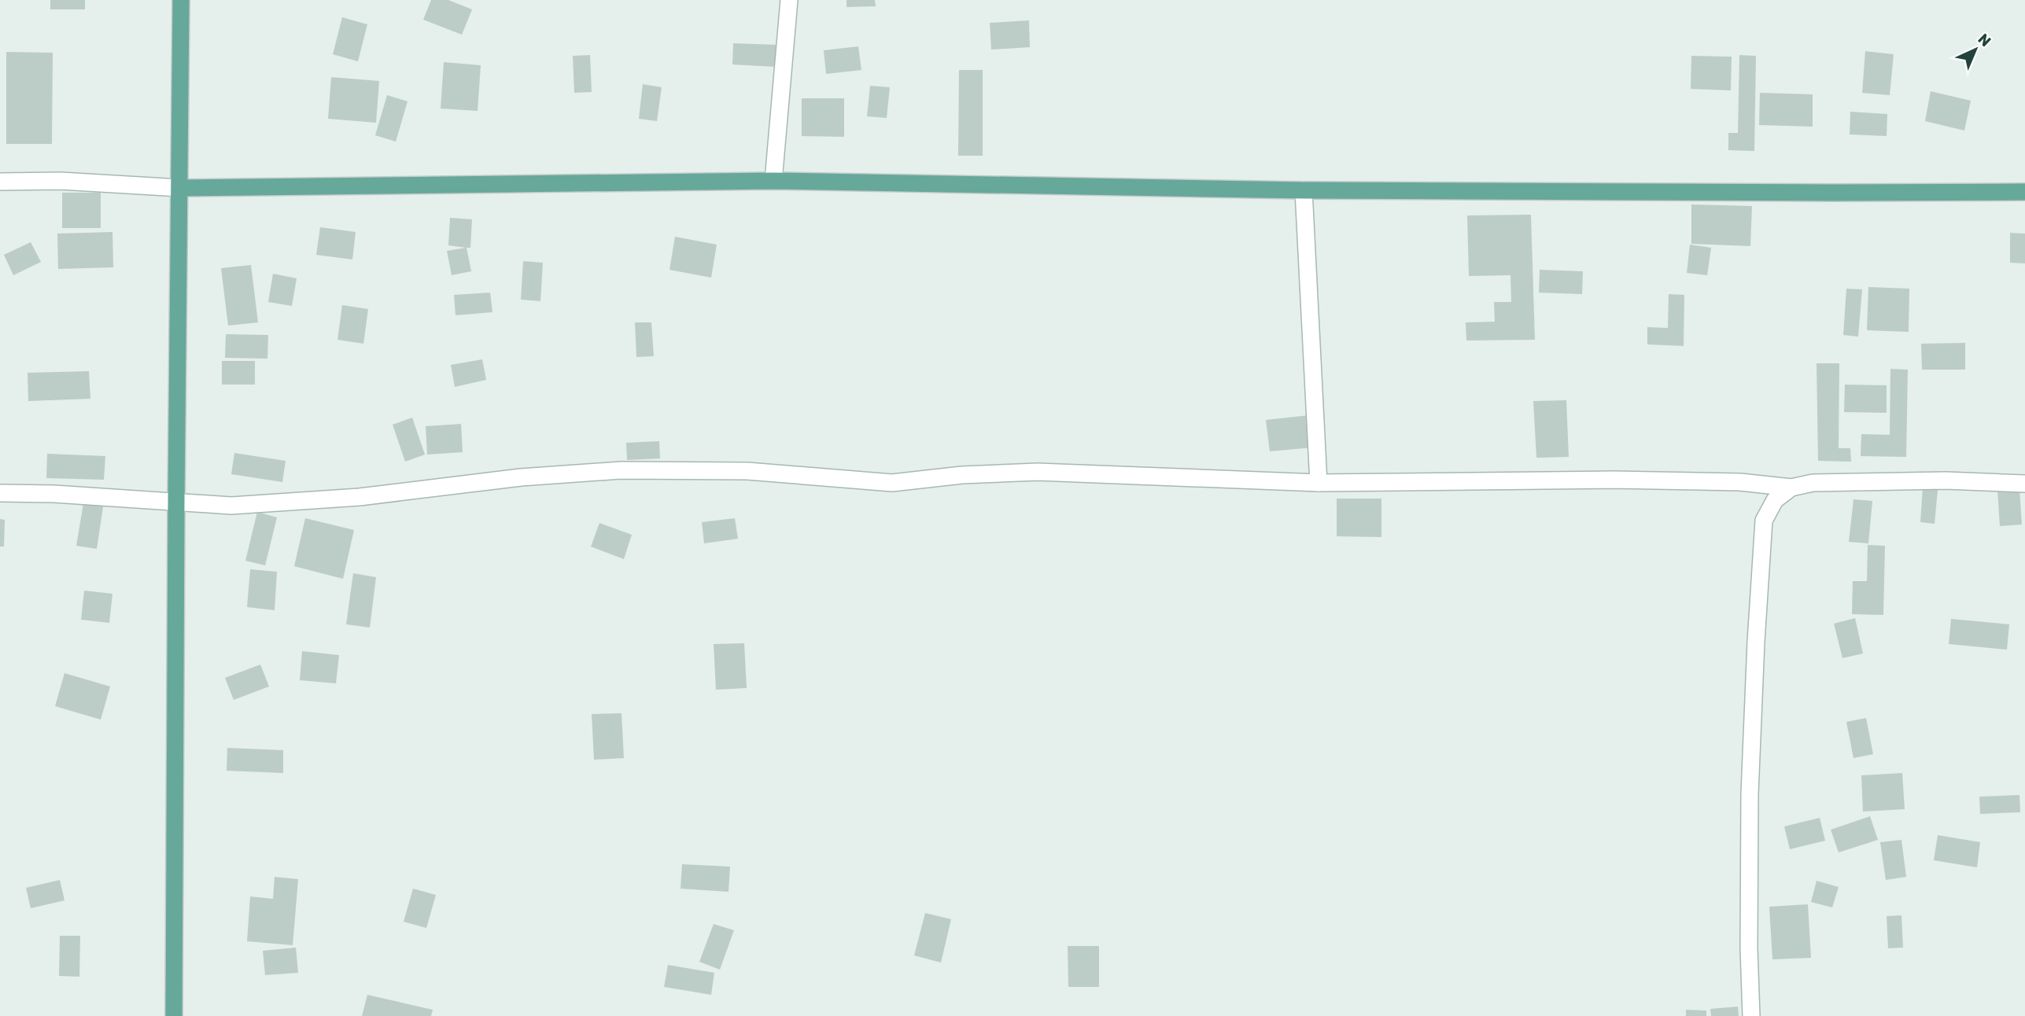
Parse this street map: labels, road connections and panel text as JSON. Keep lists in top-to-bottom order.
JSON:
{
  "north": "top right"
}
